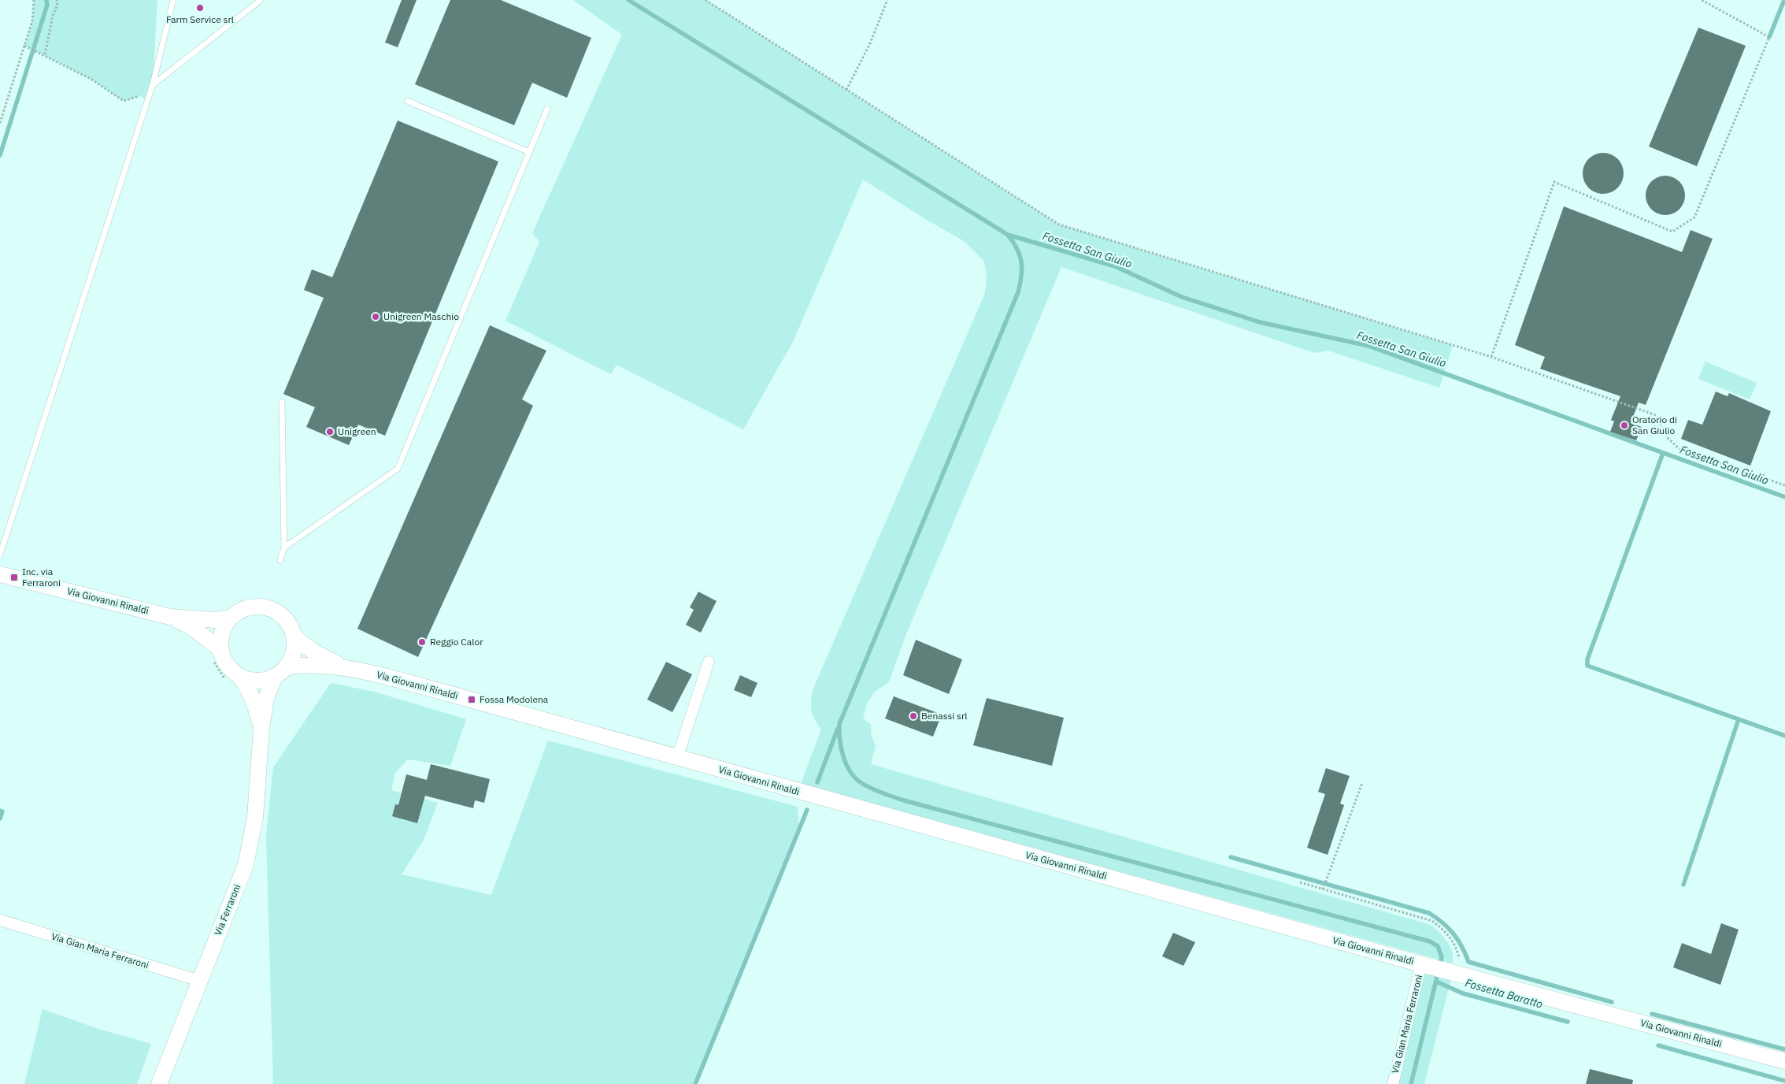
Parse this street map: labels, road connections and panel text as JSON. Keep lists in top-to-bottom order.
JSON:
{
  "streets": {
    "street": ["Via Giovanni Rinaldi", "Via Ferraroni", "Via Gian Maria Ferraroni"]
  },
  "crossings": [
    ["Via Giovanni Rinaldi", "Via Ferraroni"],
    ["Via Giovanni Rinaldi", "Via Gian Maria Ferraroni"],
    ["Via Ferraroni", "Via Gian Maria Ferraroni"]
  ],
  "water": ["Fossetta San Giulio", "Fossetta Baratto"],
  "places": {
    "other": [
      "Farm Service srl",
      "Unigreen Maschio",
      "Oratorio di San Giulio",
      "Unigreen",
      "Reggio Calor",
      "Benassi srl"
    ],
    "transit": ["Inc. via Ferraroni", "Fossa Modolena"]
  }
}
